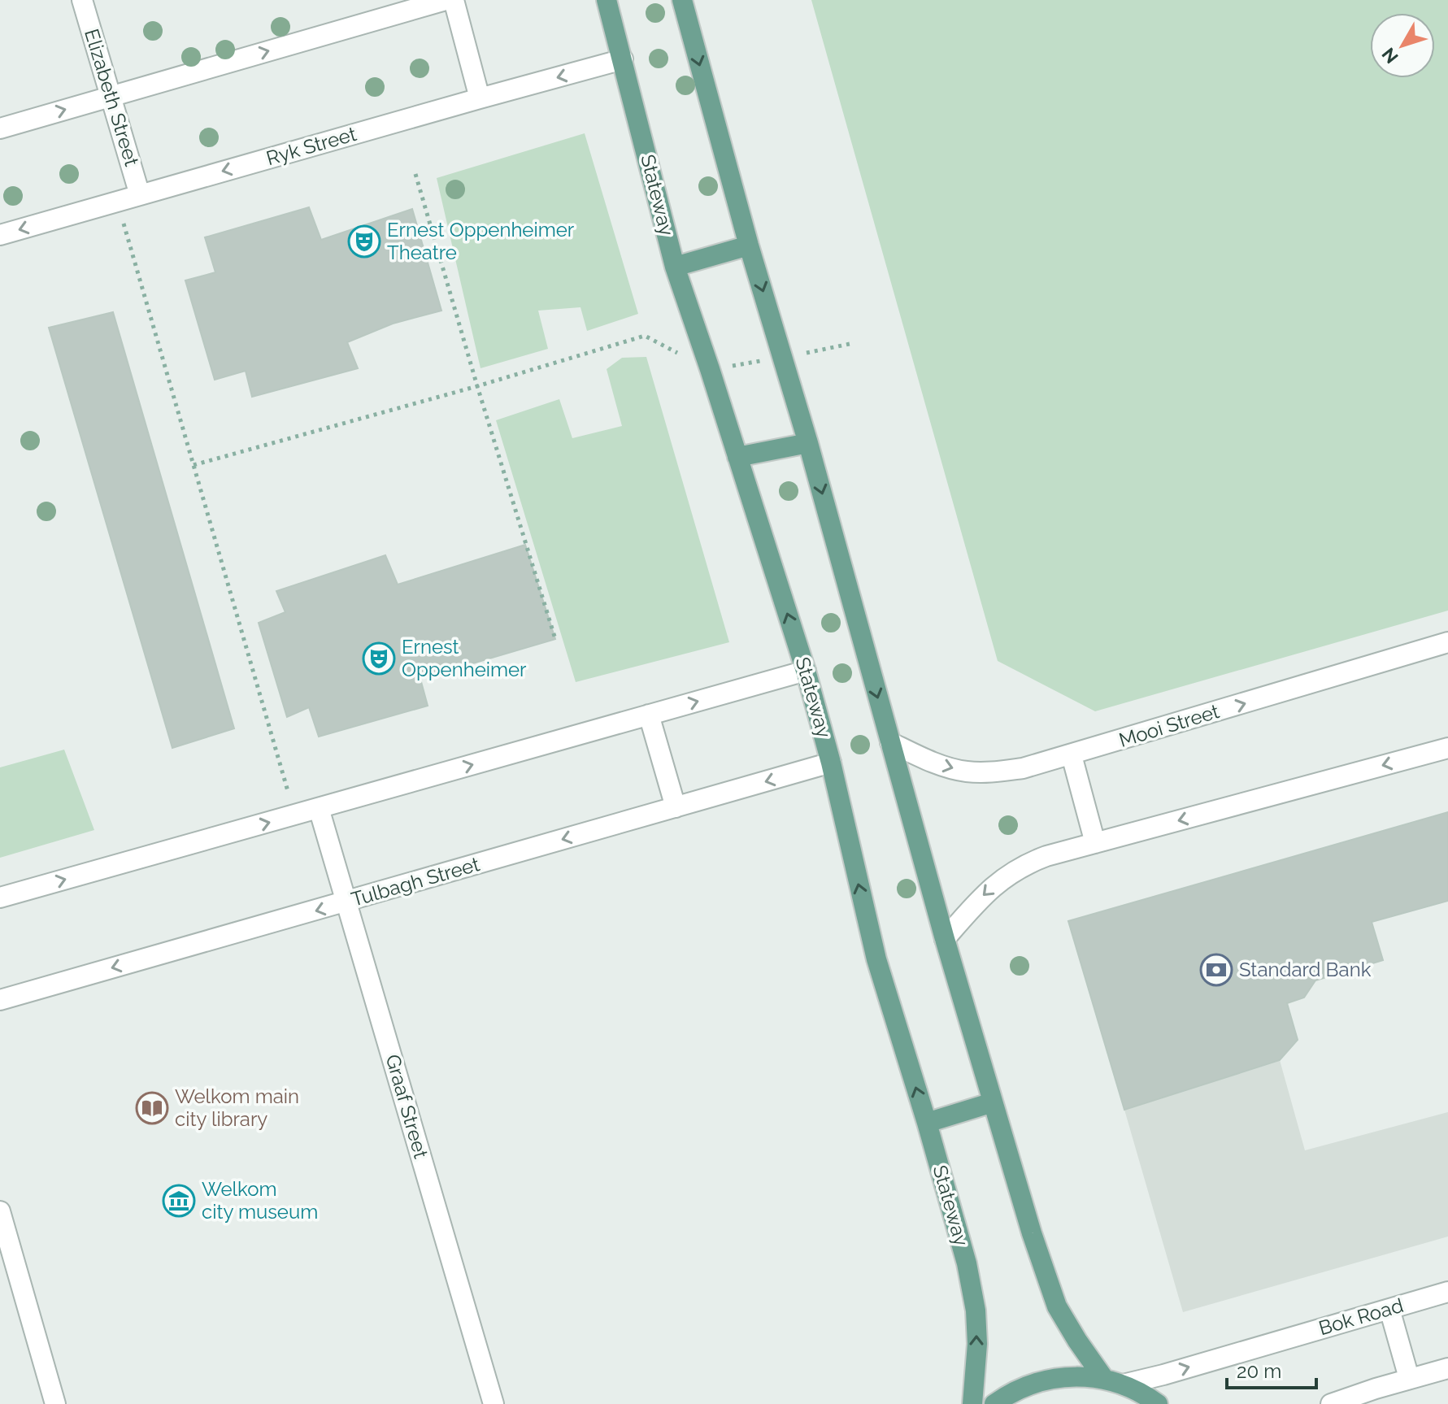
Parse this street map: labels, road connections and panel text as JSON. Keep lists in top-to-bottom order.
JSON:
{
  "streets": {
    "main road": ["Stateway"],
    "street": [
      "Elizabeth Street",
      "Ryk Street",
      "Mooi Street",
      "Tulbagh Street",
      "Graaf Street",
      "Bok Road"
    ]
  },
  "crossings": [
    ["Elizabeth Street", "Ryk Street"],
    ["Ryk Street", "Stateway"],
    ["Stateway", "Tulbagh Street"],
    ["Tulbagh Street", "Graaf Street"]
  ],
  "one_way": ["Bok Road"],
  "places": {
    "theatre": ["Ernest Oppenheimer Theatre", "Ernest Oppenheimer"],
    "bank": ["Standard Bank"],
    "library": ["Welkom main city library"],
    "museum": ["Welkom city museum"]
  },
  "scale_bar": "20 m",
  "north": "bottom left"
}
